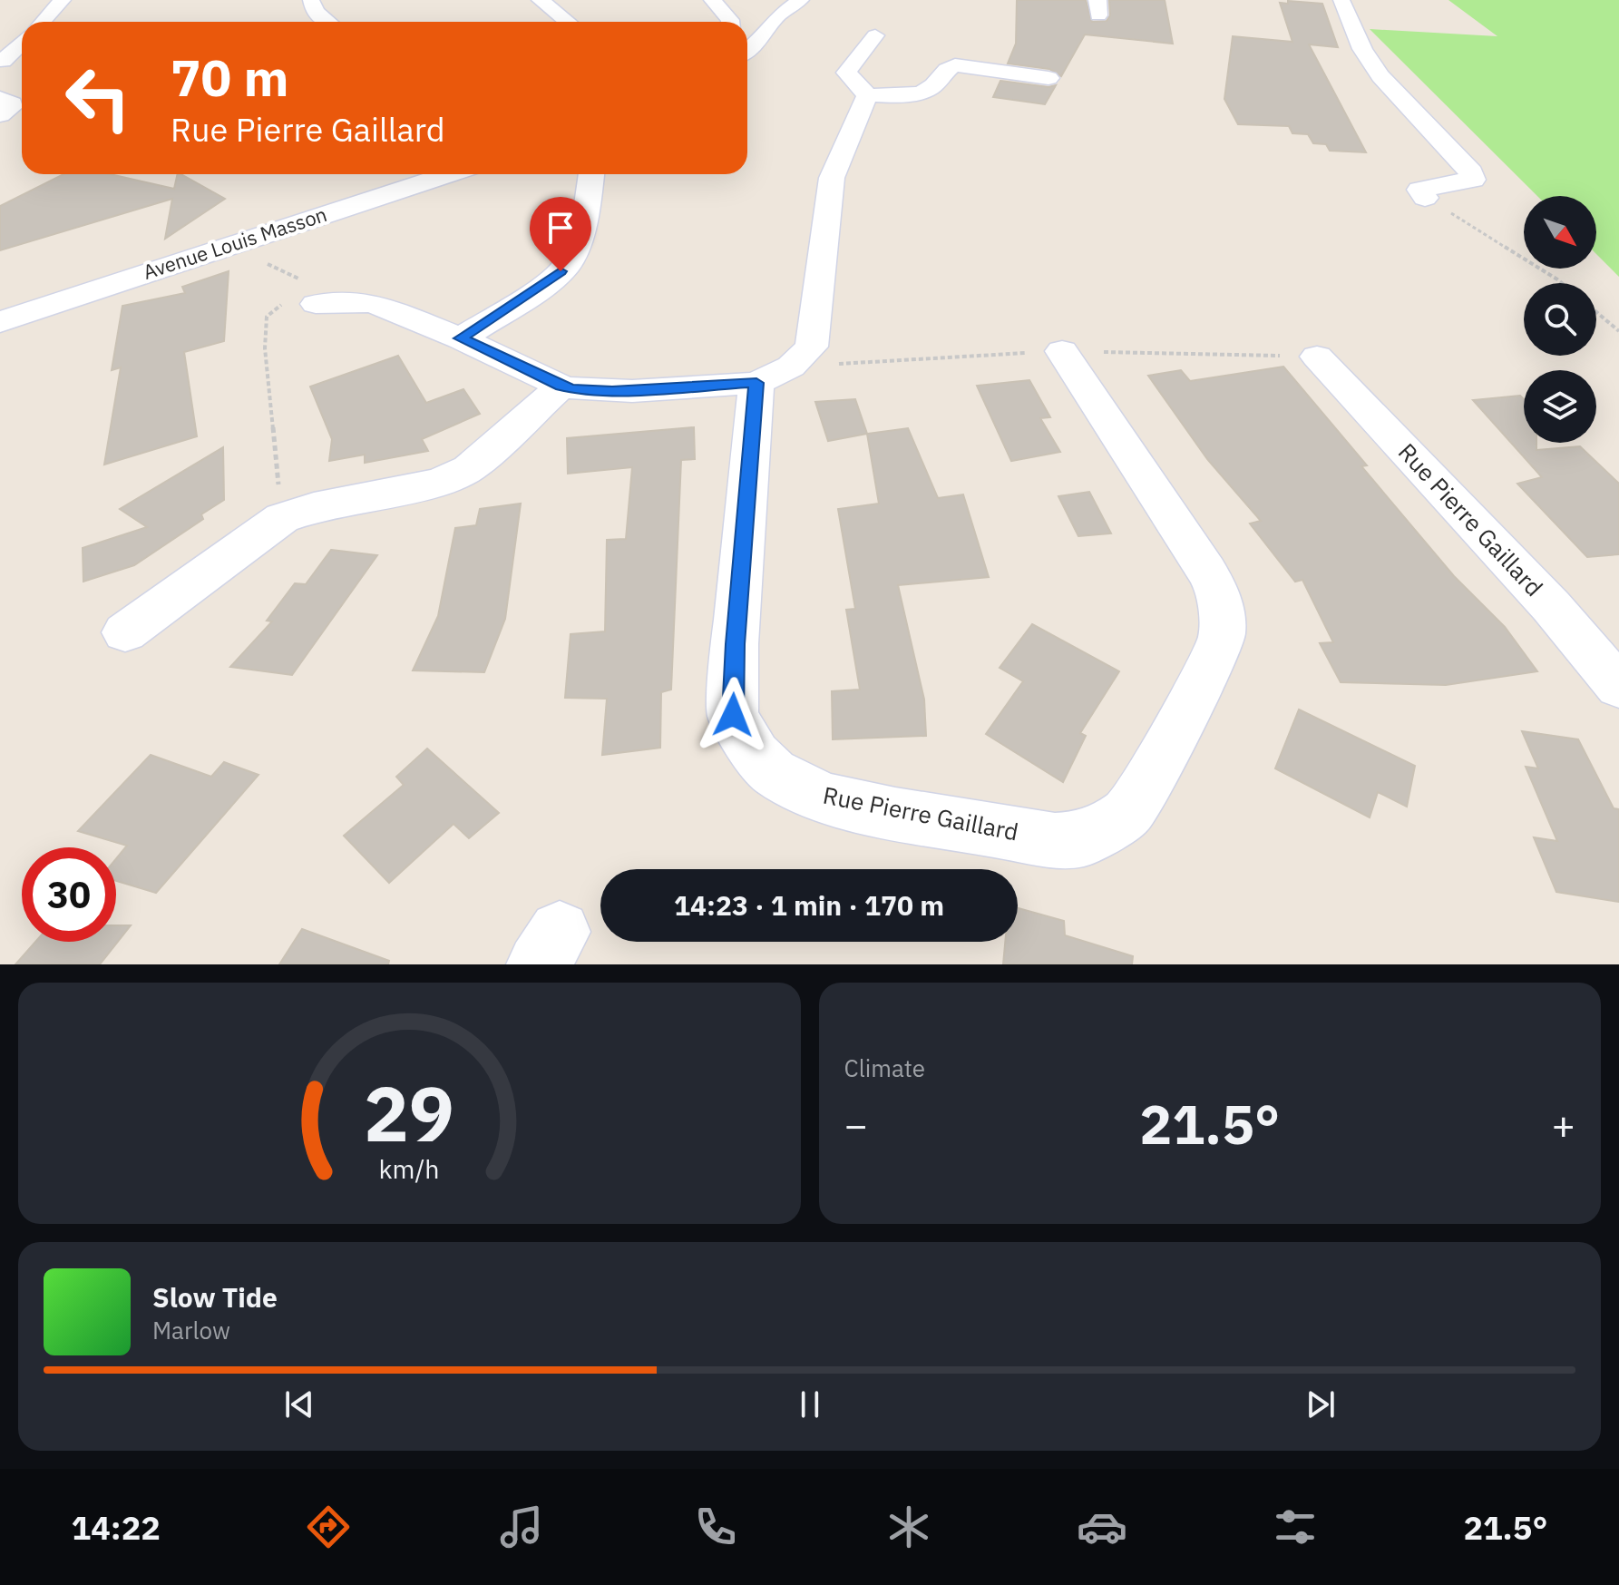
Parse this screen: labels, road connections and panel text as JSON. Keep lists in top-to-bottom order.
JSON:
{
  "streets": {
    "street": ["Avenue Louis Masson", "Rue Pierre Gaillard"]
  },
  "north": "bottom right",
  "page": {
    "turn": ["70 m", "Rue Pierre Gaillard"],
    "limit": "30",
    "trip": "14:23 · 1 min · 170 m",
    "tile": "Climate",
    "heat": ["−", "21.5°", "+"],
    "song": ["Slow Tide", "Marlow"],
    "tabs": ["14:22", "21.5°"],
    "gauge": ["29", "km/h"]
  }
}
